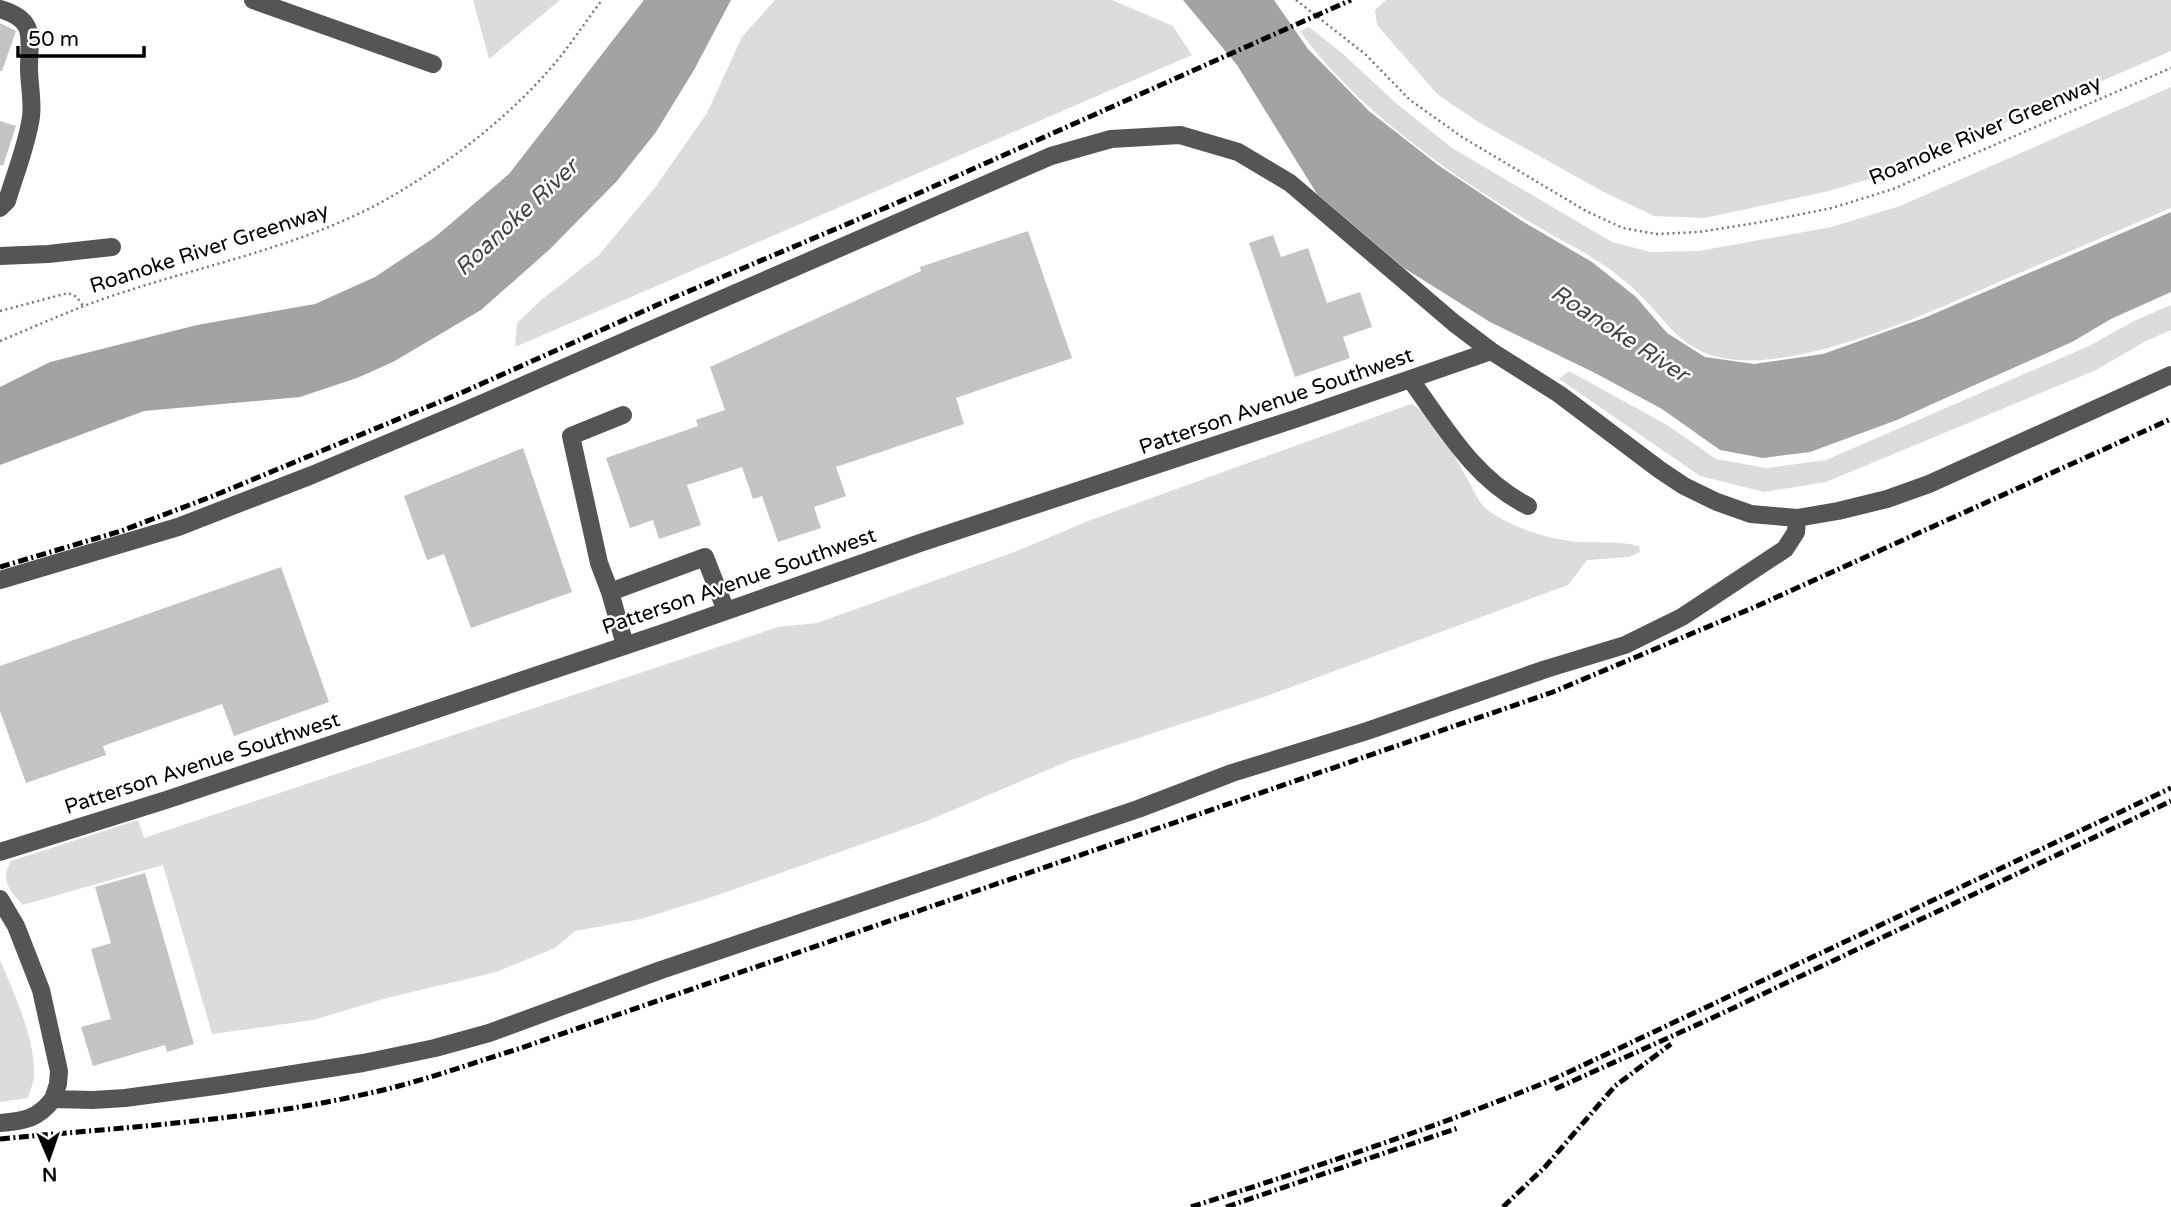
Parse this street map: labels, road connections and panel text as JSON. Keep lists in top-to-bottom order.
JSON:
{
  "streets": {
    "street": ["Patterson Avenue Southwest"],
    "path": ["Roanoke River Greenway"]
  },
  "water": ["Roanoke River"],
  "scale_bar": "50 m",
  "north": "bottom"
}
